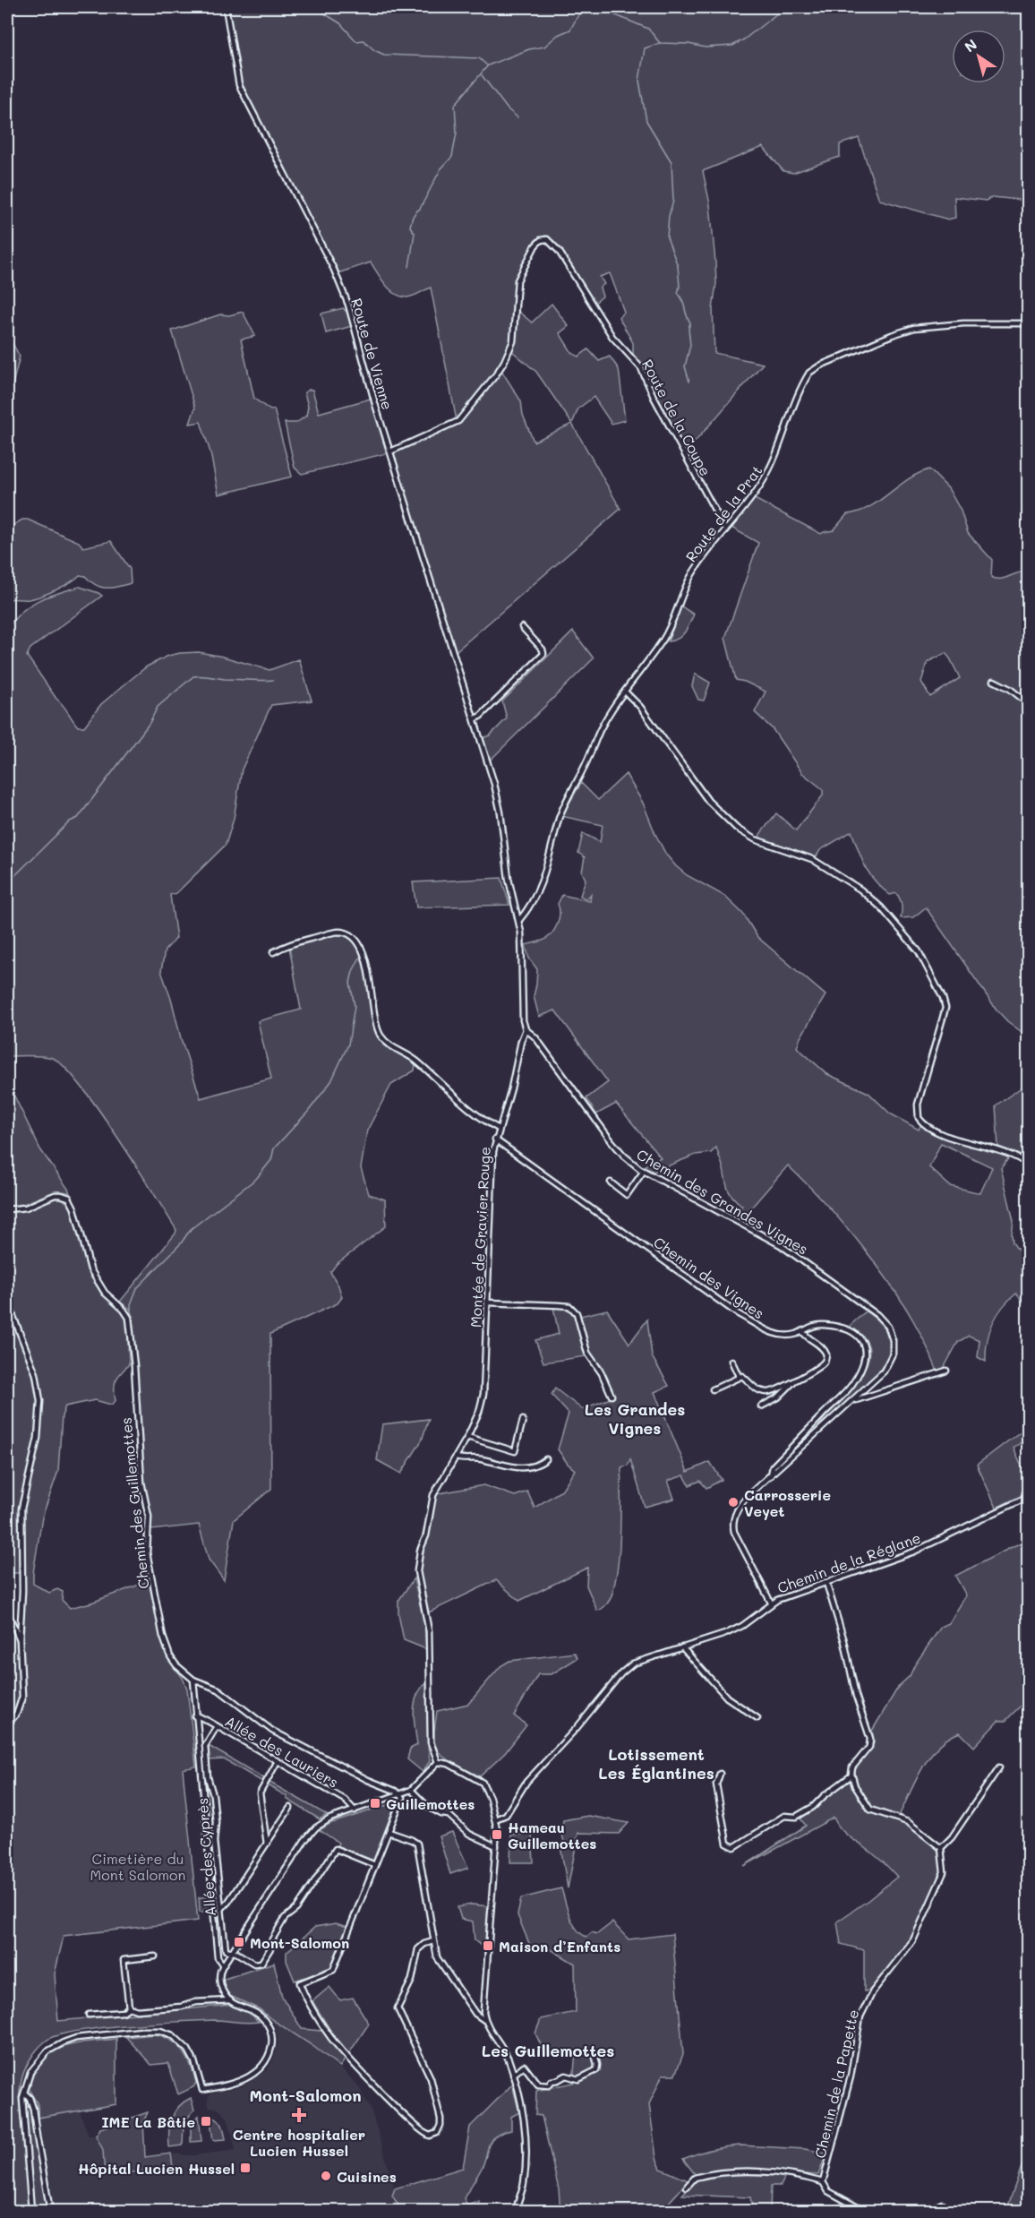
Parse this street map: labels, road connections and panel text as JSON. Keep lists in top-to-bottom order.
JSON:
{
  "streets": {
    "street": [
      "Route de Vienne",
      "Route de la Coupe",
      "Route de la Prat",
      "Chemin des Grandes Vignes",
      "Montée de Gravier Rouge",
      "Chemin des Vignes",
      "Chemin des Guillemottes",
      "Chemin de la Réglane",
      "Allée des Lauriers",
      "Allée des Cyprès",
      "Chemin de la Papette"
    ]
  },
  "crossings": [
    ["Route de Vienne", "Route de la Coupe"],
    ["Route de Vienne", "Route de la Prat"],
    ["Route de Vienne", "Montée de Gravier Rouge"],
    ["Route de la Coupe", "Route de la Prat"],
    ["Route de la Prat", "Montée de Gravier Rouge"],
    ["Chemin des Grandes Vignes", "Montée de Gravier Rouge"],
    ["Chemin des Grandes Vignes", "Chemin des Vignes"],
    ["Chemin des Grandes Vignes", "Chemin de la Réglane"],
    ["Montée de Gravier Rouge", "Chemin des Vignes"],
    ["Allée des Lauriers", "Allée des Cyprès"]
  ],
  "districts": [
    "Les Grandes Vignes",
    "Lotissement Les Églantines",
    "Les Guillemottes",
    "Mont-Salomon"
  ],
  "parks": ["Cimetière du Mont Salomon"],
  "places": {
    "other": ["Carrosserie Veyet", "Cuisines"],
    "transit": [
      "Guillemottes",
      "Hameau Guillemottes",
      "Mont-Salomon",
      "Maison d’Enfants",
      "IME La Bâtie",
      "Hôpital Lucien Hussel"
    ],
    "health": ["Centre hospitalier Lucien Hussel"]
  },
  "north": "top left"
}
